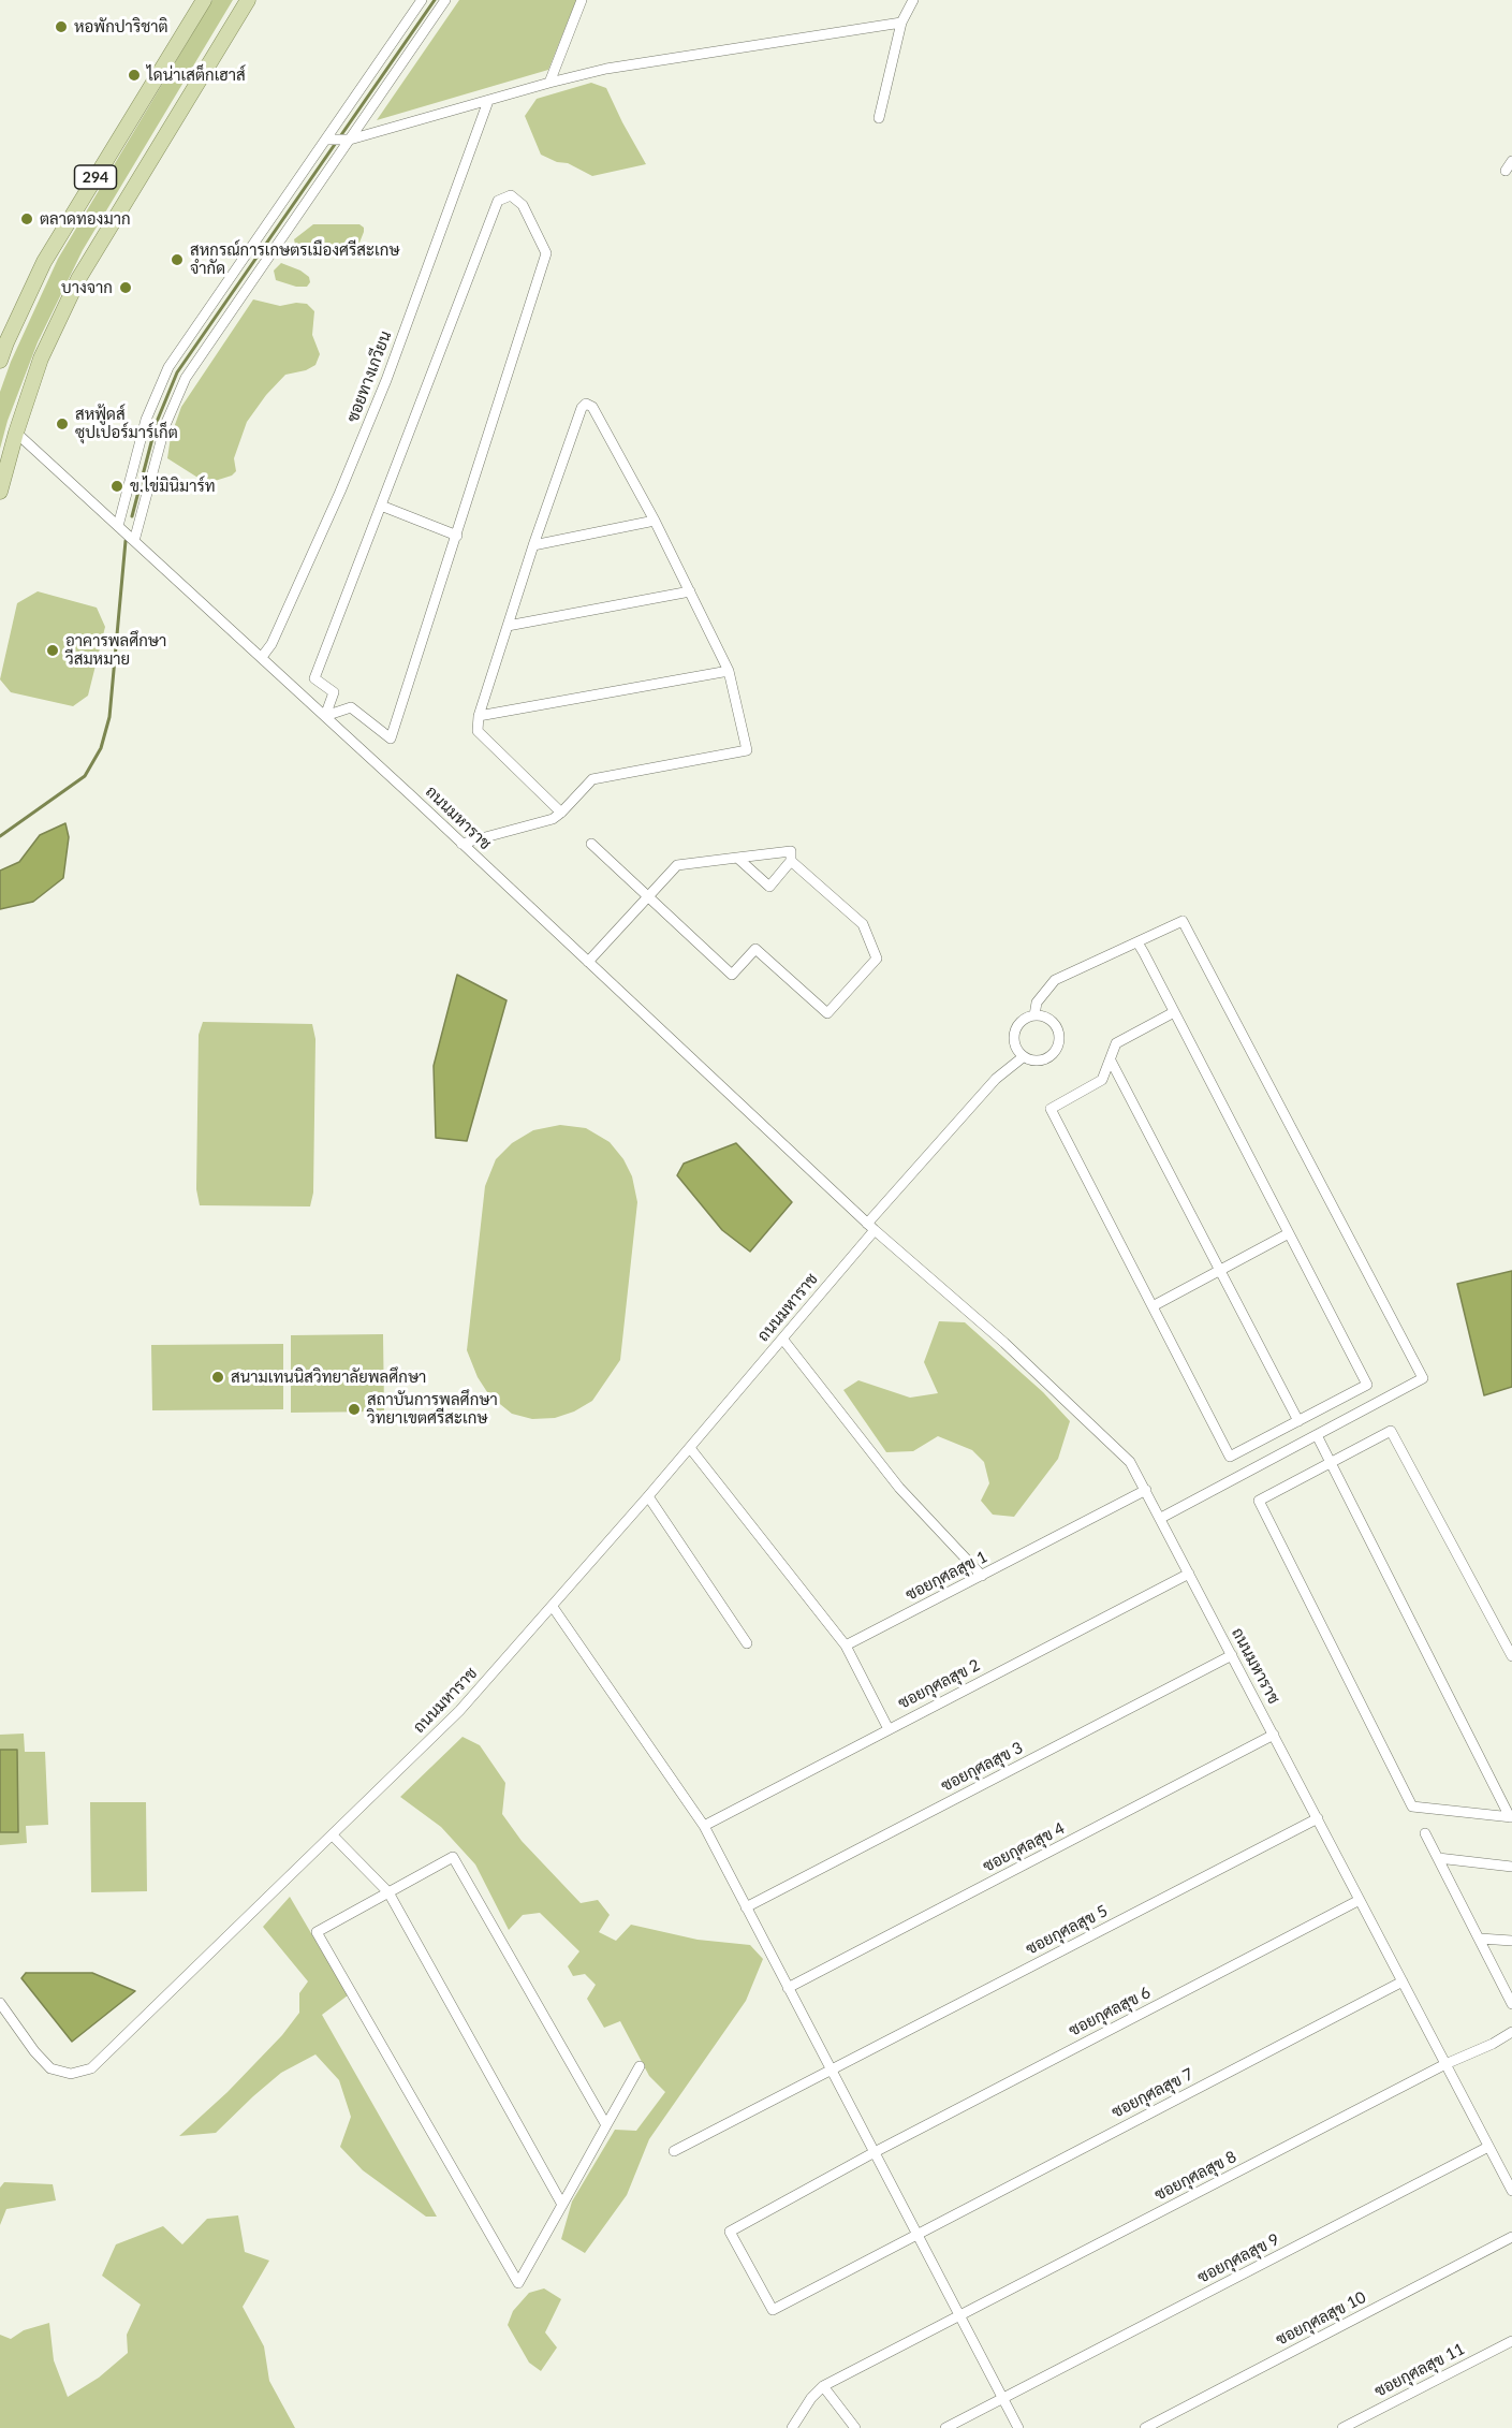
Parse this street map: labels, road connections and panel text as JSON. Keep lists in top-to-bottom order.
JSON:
{
  "streets": {
    "main road": ["294"],
    "street": [
      "ซอยทางเกวียน",
      "ถนนมหาราช",
      "ซอยกุศลสุข 1",
      "ซอยกุศลสุข 2",
      "ซอยกุศลสุข 3",
      "ซอยกุศลสุข 4",
      "ซอยกุศลสุข 5",
      "ซอยกุศลสุข 6",
      "ซอยกุศลสุข 7",
      "ซอยกุศลสุข 8",
      "ซอยกุศลสุข 9",
      "ซอยกุศลสุข 10",
      "ซอยกุศลสุข 11"
    ]
  },
  "crossings": [
    ["294", "ถนนมหาราช"],
    ["ซอยทางเกวียน", "ถนนมหาราช"],
    ["ถนนมหาราช", "ซอยกุศลสุข 1"],
    ["ถนนมหาราช", "ซอยกุศลสุข 2"],
    ["ถนนมหาราช", "ซอยกุศลสุข 3"],
    ["ถนนมหาราช", "ซอยกุศลสุข 4"],
    ["ถนนมหาราช", "ซอยกุศลสุข 5"],
    ["ถนนมหาราช", "ซอยกุศลสุข 6"],
    ["ถนนมหาราช", "ซอยกุศลสุข 7"],
    ["ถนนมหาราช", "ซอยกุศลสุข 8"],
    ["ถนนมหาราช", "ซอยกุศลสุข 9"],
    ["ซอยกุศลสุข 6", "ซอยกุศลสุข 7"]
  ],
  "places": [
    "หอพักปาริชาติ",
    "ไดน่าเสต็กเฮาส์",
    "ตลาดทองมาก",
    "สหกรณ์การเกษตรเมืองศรีสะเกษ จำกัด",
    "บางจาก",
    "สหฟู้ดส์ ซุปเปอร์มาร์เก็ต",
    "ข.ไข่มินิมาร์ท",
    "อาคารพลศึกษา วีสมหมาย",
    "สนามเทนนิสวิทยาลัยพลศึกษา",
    "สถาบันการพลศึกษา วิทยาเขตศรีสะเกษ"
  ]
}
